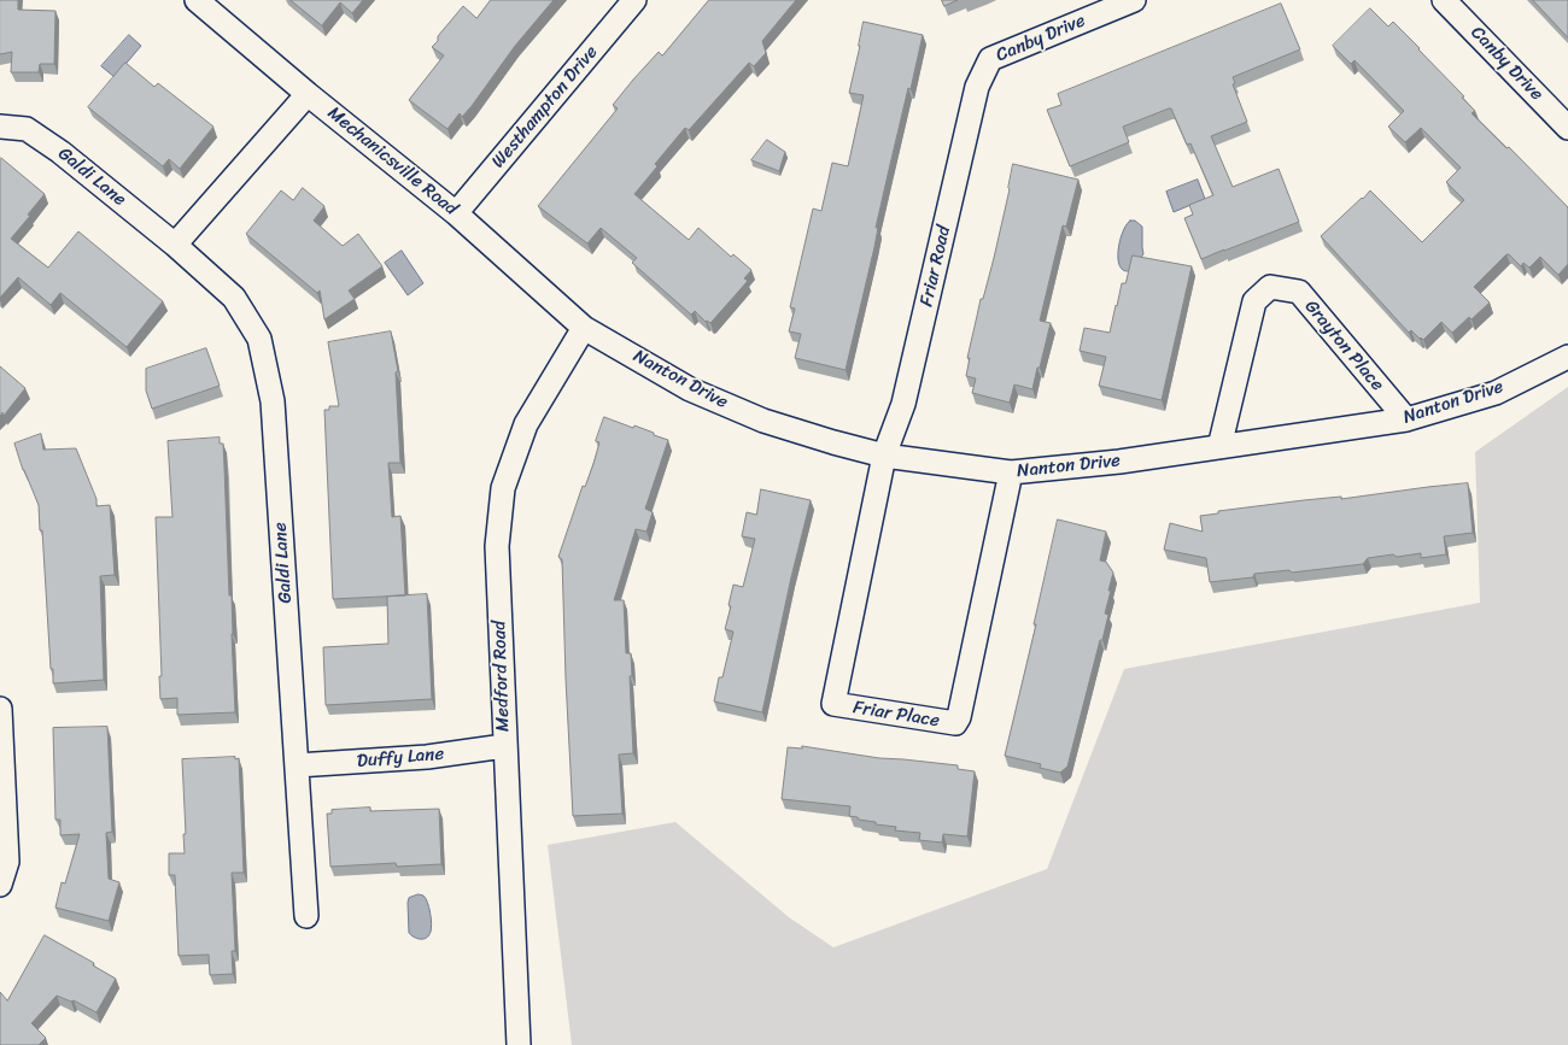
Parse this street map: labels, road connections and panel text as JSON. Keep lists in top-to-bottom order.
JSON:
{
  "streets": {
    "street": [
      "Canby Drive",
      "Westhampton Drive",
      "Mechanicsville Road",
      "Galdi Lane",
      "Friar Road",
      "Grayton Place",
      "Nanton Drive",
      "Medford Road",
      "Friar Place",
      "Duffy Lane"
    ]
  },
  "crossings": [
    ["Canby Drive", "Friar Road"],
    ["Westhampton Drive", "Mechanicsville Road"],
    ["Mechanicsville Road", "Nanton Drive"],
    ["Mechanicsville Road", "Medford Road"],
    ["Galdi Lane", "Duffy Lane"],
    ["Friar Road", "Nanton Drive"],
    ["Friar Road", "Friar Place"],
    ["Grayton Place", "Nanton Drive"],
    ["Nanton Drive", "Medford Road"],
    ["Nanton Drive", "Friar Place"],
    ["Medford Road", "Duffy Lane"]
  ]
}
